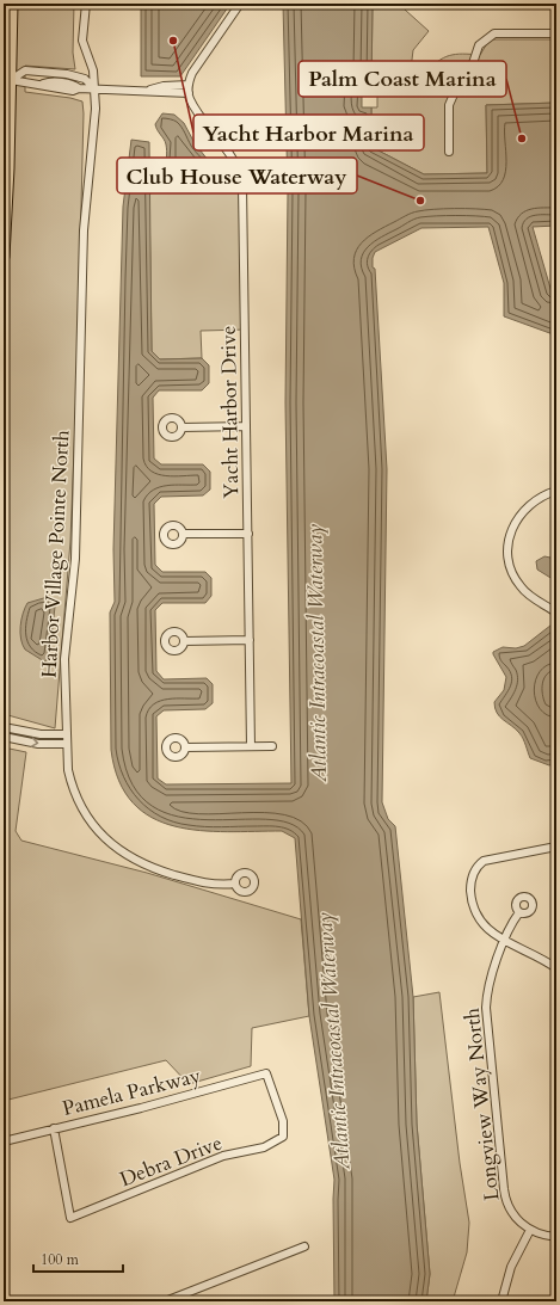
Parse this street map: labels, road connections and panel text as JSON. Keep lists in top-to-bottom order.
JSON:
{
  "streets": {
    "street": [
      "Yacht Harbor Drive",
      "Harbor Village Pointe North",
      "Pamela Parkway",
      "Longview Way North",
      "Debra Drive"
    ]
  },
  "crossings": [
    ["Pamela Parkway", "Debra Drive"]
  ],
  "water": ["Atlantic Intracoastal Waterway"],
  "places": ["Yacht Harbor Marina", "Palm Coast Marina", "Club House Waterway"],
  "scale_bar": "100 m"
}
